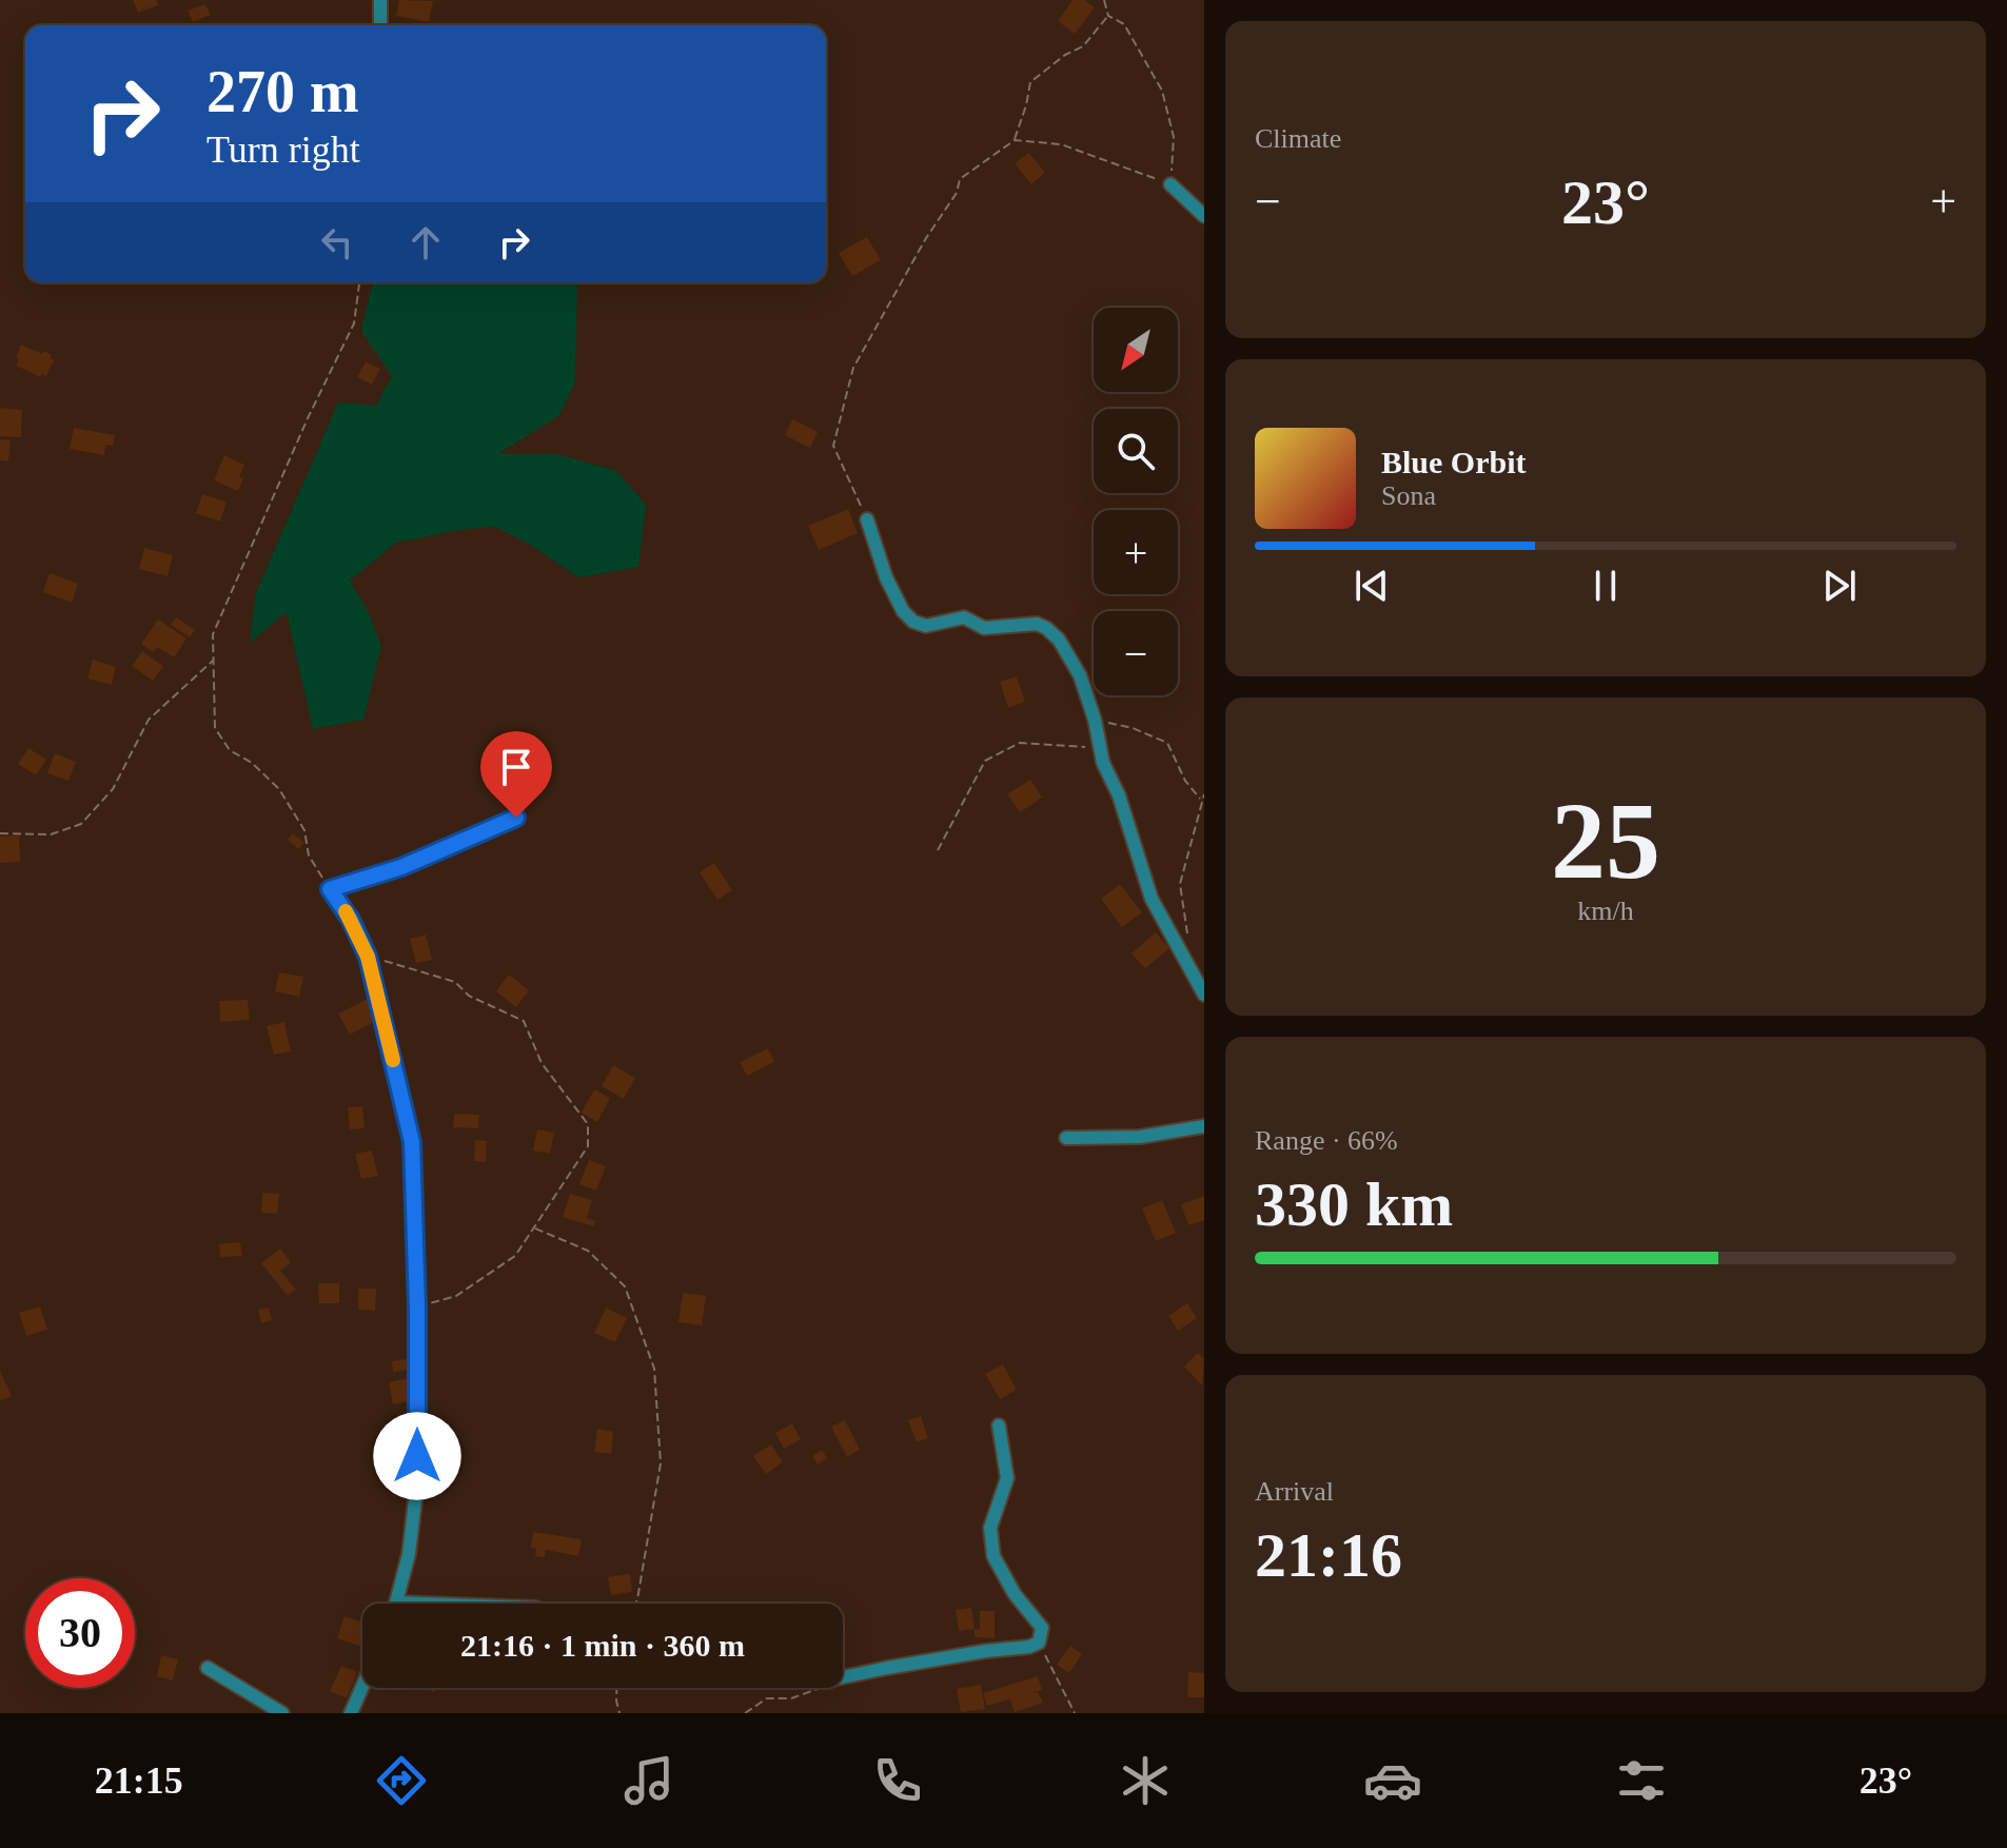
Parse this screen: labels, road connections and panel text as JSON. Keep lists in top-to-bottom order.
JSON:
{
  "north": "bottom left",
  "page": {
    "tile": [
      "Climate",
      ["25", "km/h"],
      ["Range · 66%", "330 km"],
      ["Arrival", "21:16"]
    ],
    "turn": ["270 m", "Turn right"],
    "heat": ["−", "23°", "+"],
    "map_buttons": ["+", "−"],
    "song": ["Blue Orbit", "Sona"],
    "limit": "30",
    "trip": "21:16 · 1 min · 360 m",
    "tabs": ["21:15", "23°"]
  }
}
